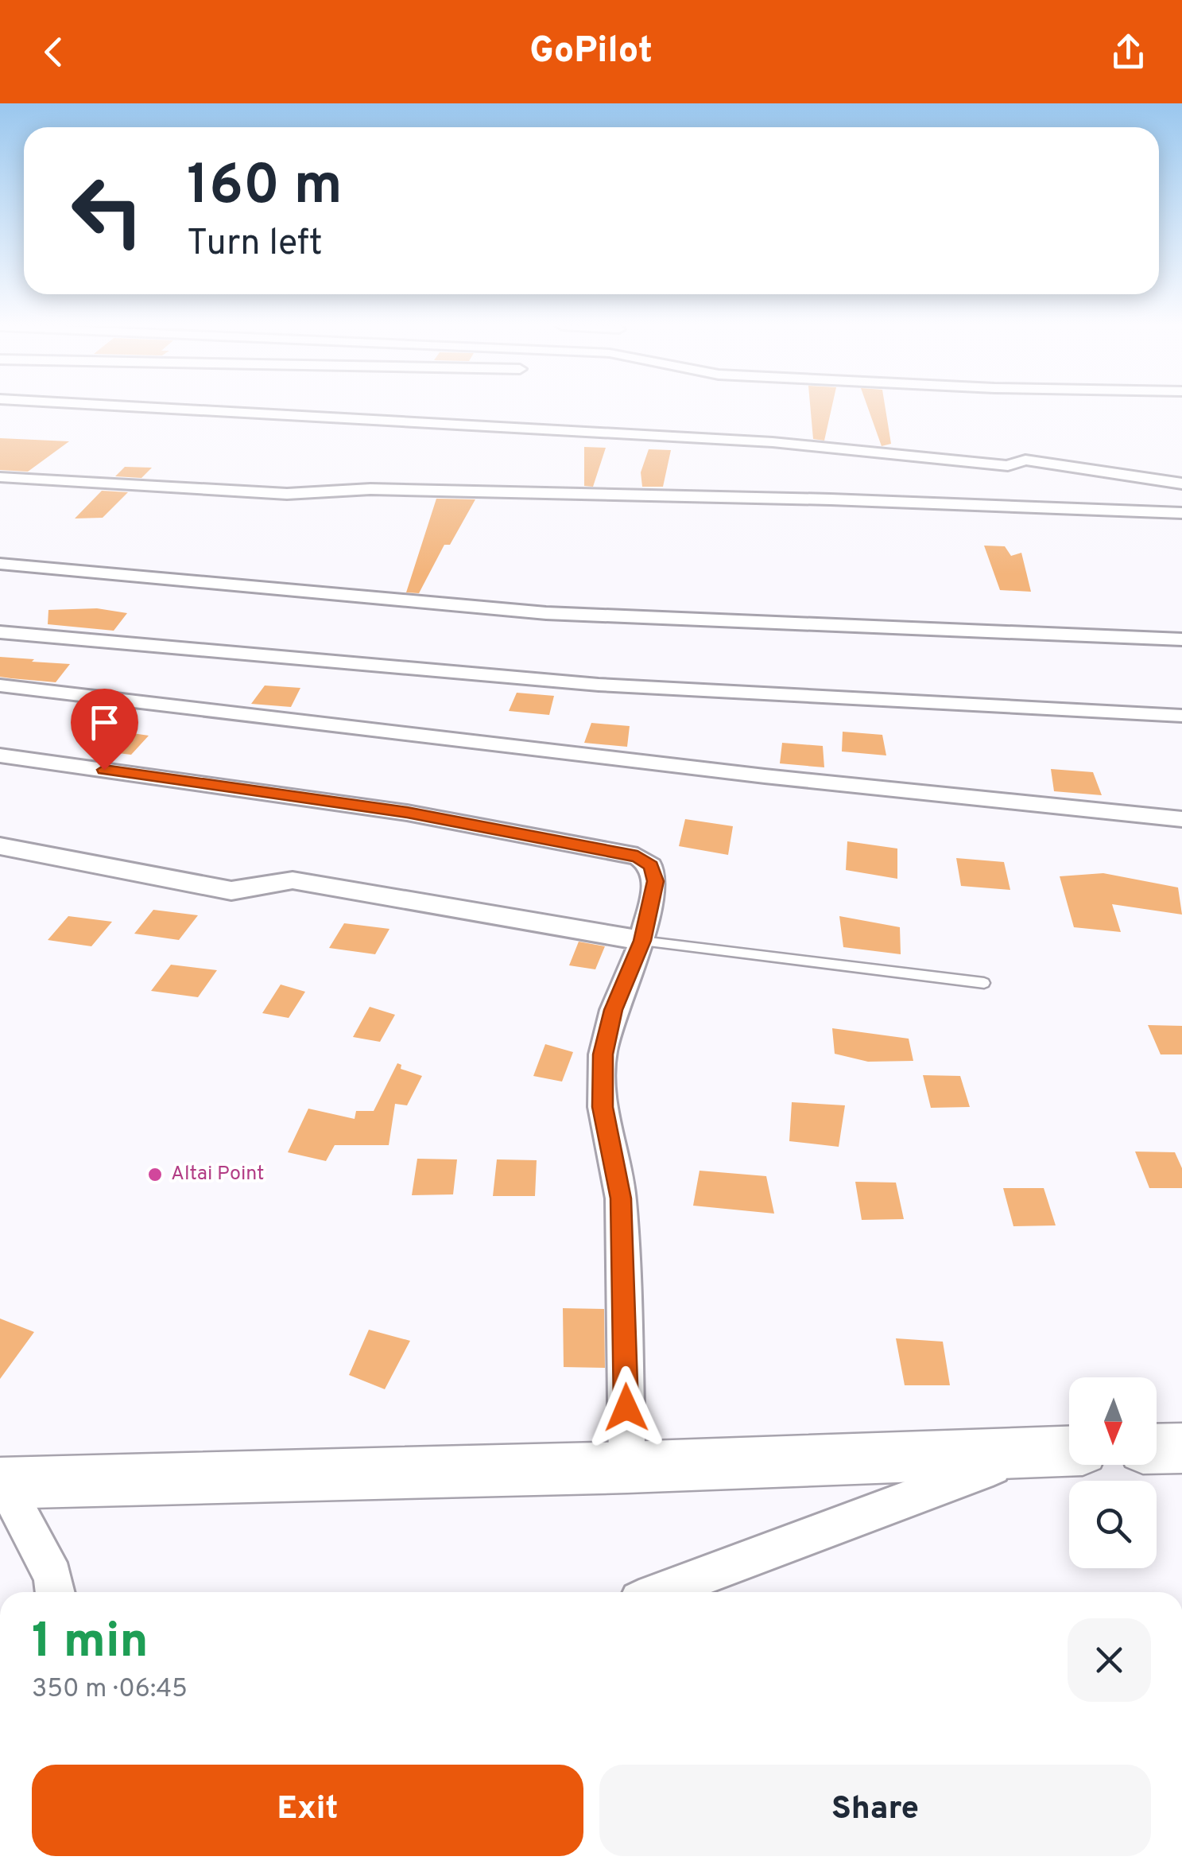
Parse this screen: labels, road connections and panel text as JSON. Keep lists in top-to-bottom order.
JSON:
{
  "places": ["Altai Point"],
  "north": "bottom",
  "page": {
    "header": "GoPilot",
    "turn": ["160 m", "Turn left"],
    "heading": ["1 min", "350 m · 06:45"],
    "buttons": ["Exit", "Share"]
  }
}
